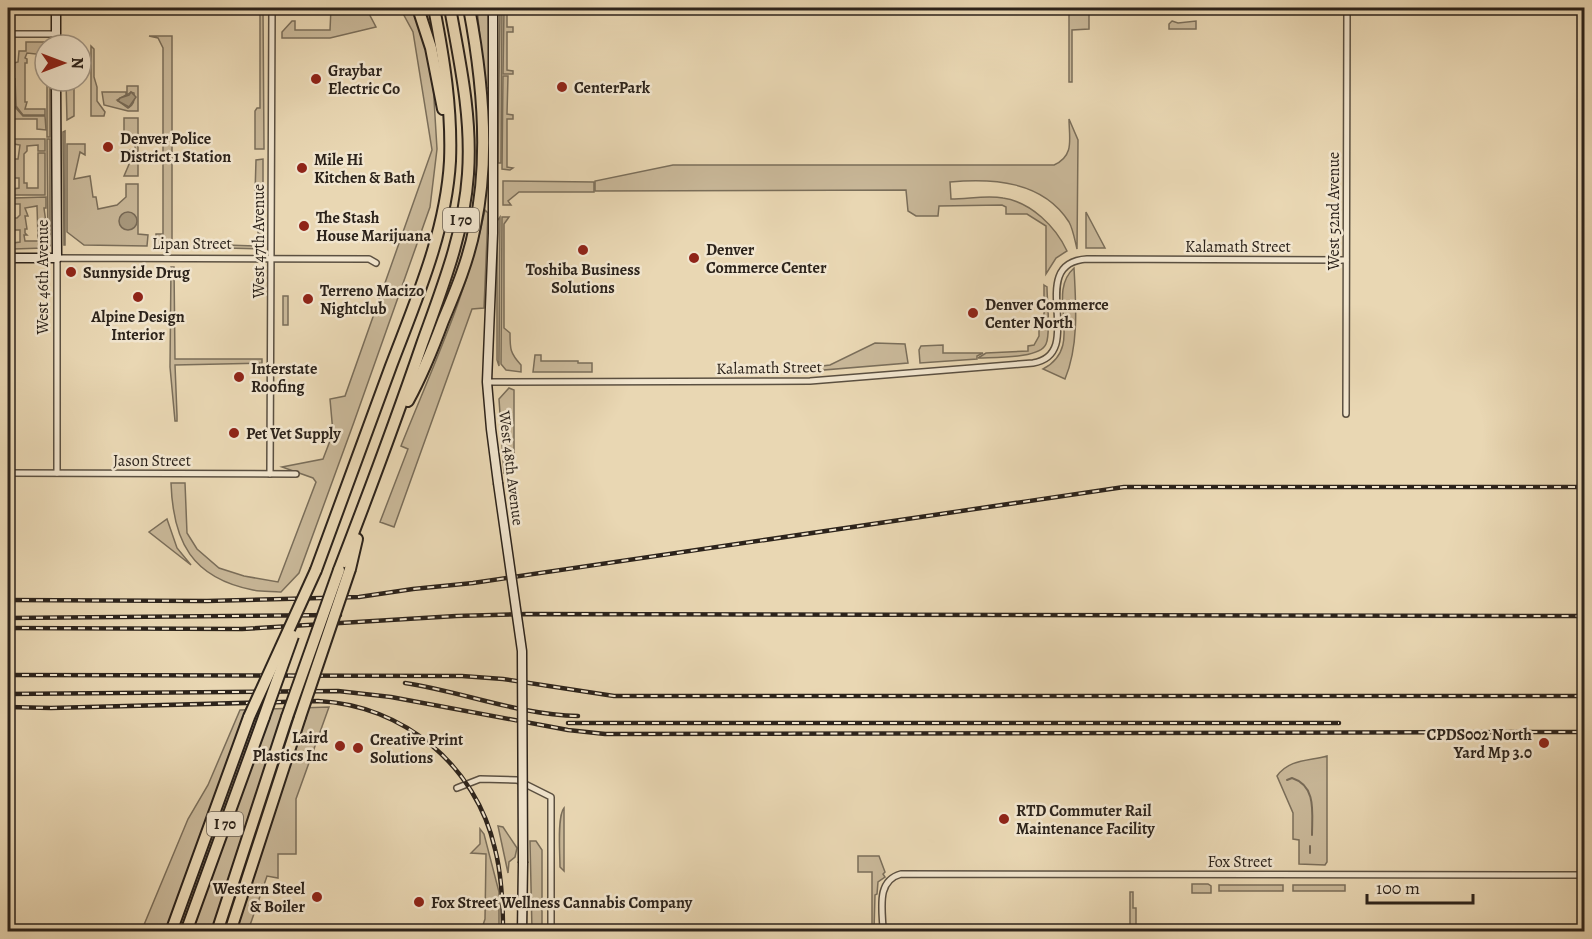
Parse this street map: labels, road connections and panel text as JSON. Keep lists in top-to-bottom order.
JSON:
{
  "streets": {
    "highway": ["I 70"],
    "street": [
      "West 52nd Avenue",
      "West 47th Avenue",
      "Lipan Street",
      "Kalamath Street",
      "West 46th Avenue",
      "Jason Street",
      "West 48th Avenue",
      "Fox Street"
    ]
  },
  "crossings": [
    ["West 52nd Avenue", "Kalamath Street"],
    ["West 47th Avenue", "Lipan Street"],
    ["West 47th Avenue", "Jason Street"],
    ["Lipan Street", "West 46th Avenue"],
    ["Kalamath Street", "West 48th Avenue"],
    ["West 46th Avenue", "Jason Street"]
  ],
  "places": [
    "Graybar Electric Co",
    "CenterPark",
    "Denver Police District 1 Station",
    "Mile Hi Kitchen & Bath",
    "The Stash House Marijuana",
    "Toshiba Business Solutions",
    "Denver Commerce Center",
    "Sunnyside Drug",
    "Alpine Design Interior",
    "Terreno Macizo Nightclub",
    "Denver Commerce Center North",
    "Interstate Roofing",
    "Pet Vet Supply",
    "CPDS002 North Yard Mp 3.0",
    "Laird Plastics Inc",
    "Creative Print Solutions",
    "RTD Commuter Rail Maintenance Facility",
    "Western Steel & Boiler",
    "Fox Street Wellness Cannabis Company"
  ],
  "scale_bar": "100 m",
  "north": "right"
}
